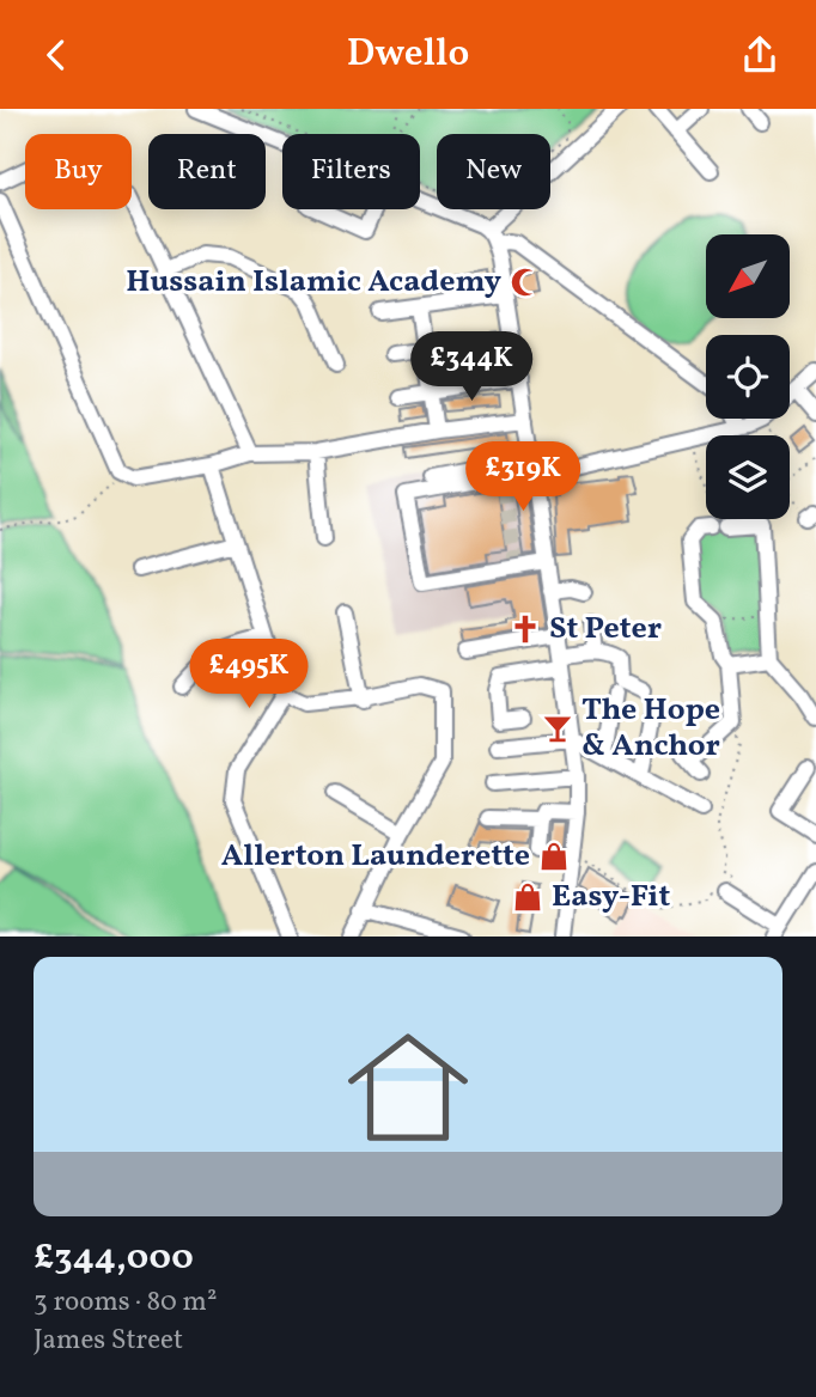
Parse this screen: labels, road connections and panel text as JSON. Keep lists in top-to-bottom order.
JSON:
{
  "places": {
    "mosque": ["Hussain Islamic Academy"],
    "church": ["St Peter"],
    "bar": ["The Hope & Anchor"],
    "shop": ["Allerton Launderette", "Easy-Fit"]
  },
  "north": "bottom left",
  "page": {
    "header": "Dwello",
    "chip": [
      "Buy",
      "Rent",
      "Filters",
      "New"
    ],
    "price": ["£344K", "£319K", "£495K"],
    "list": [
      {
        "name": "£344,000",
        "note": "3 rooms · 80 m² · James Street"
      }
    ]
  }
}
